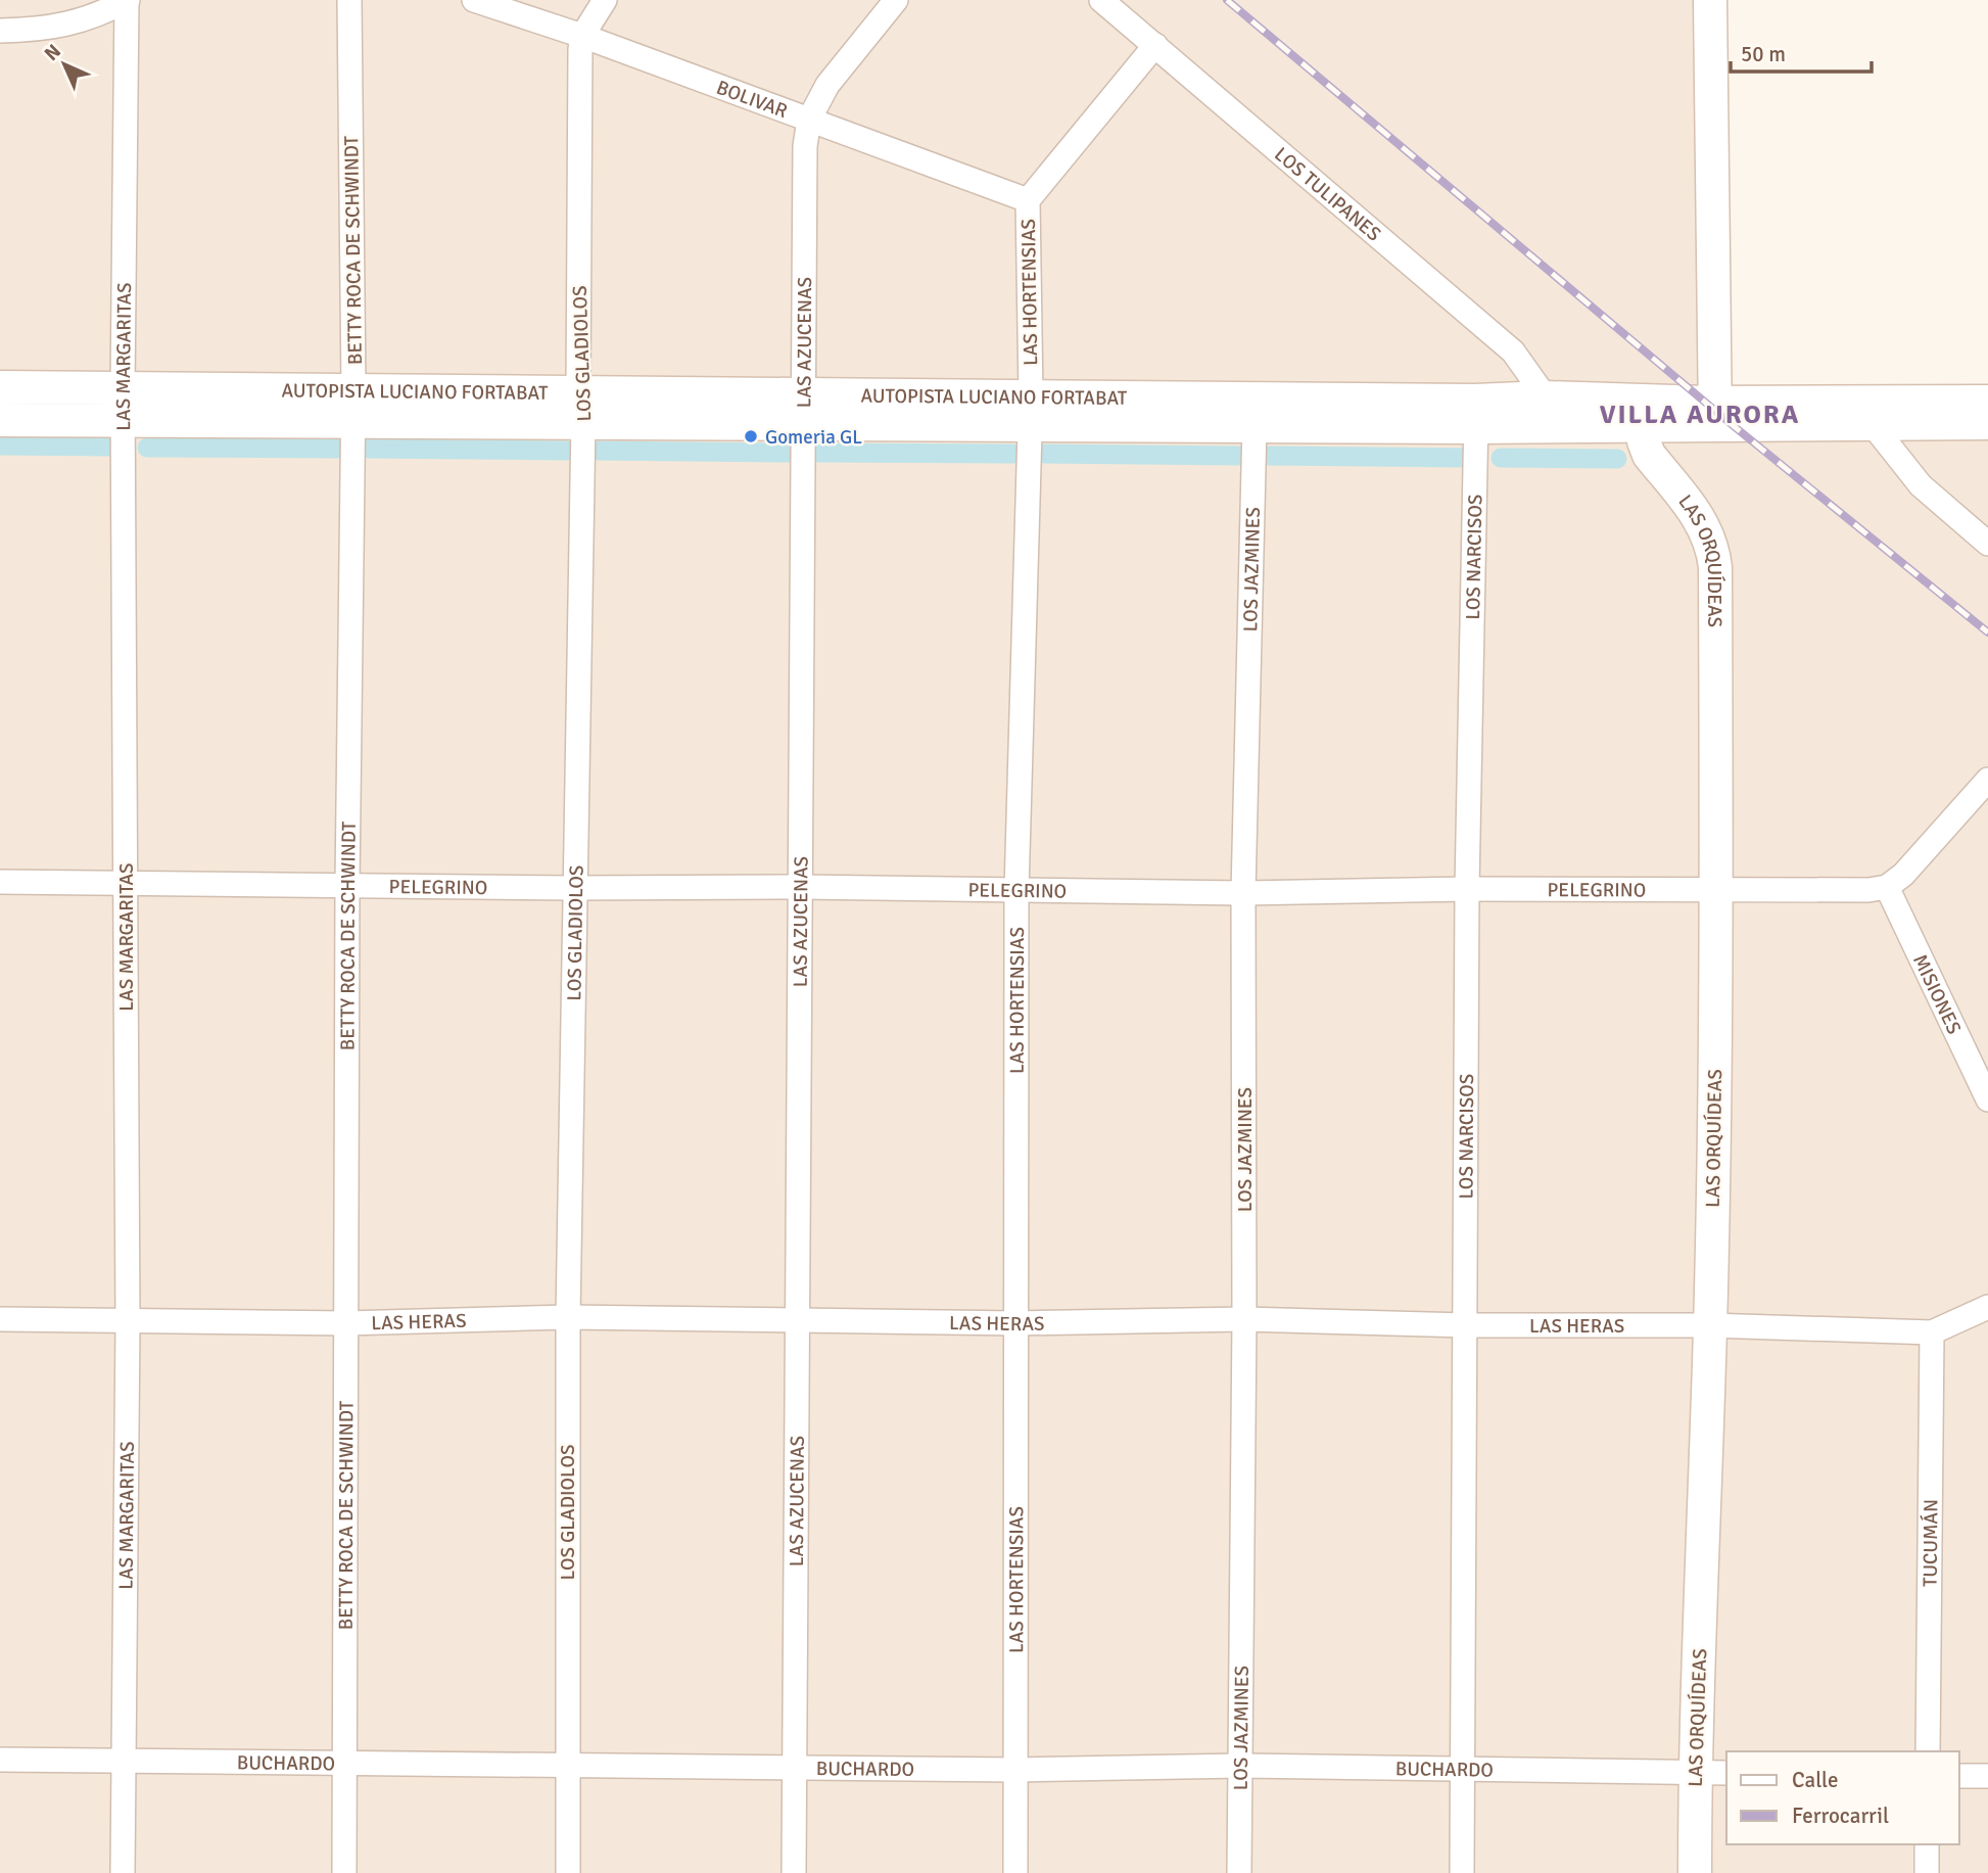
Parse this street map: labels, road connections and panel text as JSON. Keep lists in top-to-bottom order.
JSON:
{
  "streets": {
    "main road": ["AUTOPISTA LUCIANO FORTABAT", "LAS ORQUÍDEAS"],
    "street": [
      "BOLIVAR",
      "LOS TULIPANES",
      "BETTY ROCA DE SCHWINDT",
      "LAS HORTENSIAS",
      "LAS AZUCENAS",
      "LOS GLADIOLOS",
      "LAS MARGARITAS",
      "LOS NARCISOS",
      "LOS JAZMINES",
      "PELEGRINO",
      "MISIONES",
      "LAS HERAS",
      "TUCUMÁN",
      "BUCHARDO"
    ]
  },
  "crossings": [
    ["BOLIVAR", "LAS HORTENSIAS"],
    ["BOLIVAR", "LAS AZUCENAS"],
    ["BOLIVAR", "LOS GLADIOLOS"],
    ["LOS TULIPANES", "LAS HORTENSIAS"],
    ["LOS TULIPANES", "AUTOPISTA LUCIANO FORTABAT"],
    ["BETTY ROCA DE SCHWINDT", "AUTOPISTA LUCIANO FORTABAT"],
    ["BETTY ROCA DE SCHWINDT", "PELEGRINO"],
    ["BETTY ROCA DE SCHWINDT", "LAS HERAS"],
    ["BETTY ROCA DE SCHWINDT", "BUCHARDO"],
    ["LAS HORTENSIAS", "AUTOPISTA LUCIANO FORTABAT"],
    ["LAS HORTENSIAS", "PELEGRINO"],
    ["LAS HORTENSIAS", "LAS HERAS"],
    ["LAS HORTENSIAS", "BUCHARDO"],
    ["LAS AZUCENAS", "AUTOPISTA LUCIANO FORTABAT"],
    ["LAS AZUCENAS", "PELEGRINO"],
    ["LAS AZUCENAS", "LAS HERAS"],
    ["LAS AZUCENAS", "BUCHARDO"],
    ["LOS GLADIOLOS", "AUTOPISTA LUCIANO FORTABAT"],
    ["LOS GLADIOLOS", "PELEGRINO"],
    ["LOS GLADIOLOS", "LAS HERAS"],
    ["LOS GLADIOLOS", "BUCHARDO"],
    ["LAS MARGARITAS", "AUTOPISTA LUCIANO FORTABAT"],
    ["LAS MARGARITAS", "PELEGRINO"],
    ["LAS MARGARITAS", "LAS HERAS"],
    ["LAS MARGARITAS", "BUCHARDO"],
    ["AUTOPISTA LUCIANO FORTABAT", "LOS NARCISOS"],
    ["AUTOPISTA LUCIANO FORTABAT", "LAS ORQUÍDEAS"],
    ["AUTOPISTA LUCIANO FORTABAT", "LOS JAZMINES"],
    ["LOS NARCISOS", "PELEGRINO"],
    ["LOS NARCISOS", "LAS HERAS"],
    ["LOS NARCISOS", "BUCHARDO"],
    ["LAS ORQUÍDEAS", "PELEGRINO"],
    ["LAS ORQUÍDEAS", "LAS HERAS"],
    ["LAS ORQUÍDEAS", "BUCHARDO"],
    ["LOS JAZMINES", "PELEGRINO"],
    ["LOS JAZMINES", "LAS HERAS"],
    ["LOS JAZMINES", "BUCHARDO"],
    ["PELEGRINO", "MISIONES"],
    ["LAS HERAS", "TUCUMÁN"]
  ],
  "districts": ["VILLA AURORA"],
  "places": ["Gomeria GL"],
  "legend": ["Calle", "Ferrocarril"],
  "scale_bar": "50 m",
  "north": "top left"
}
